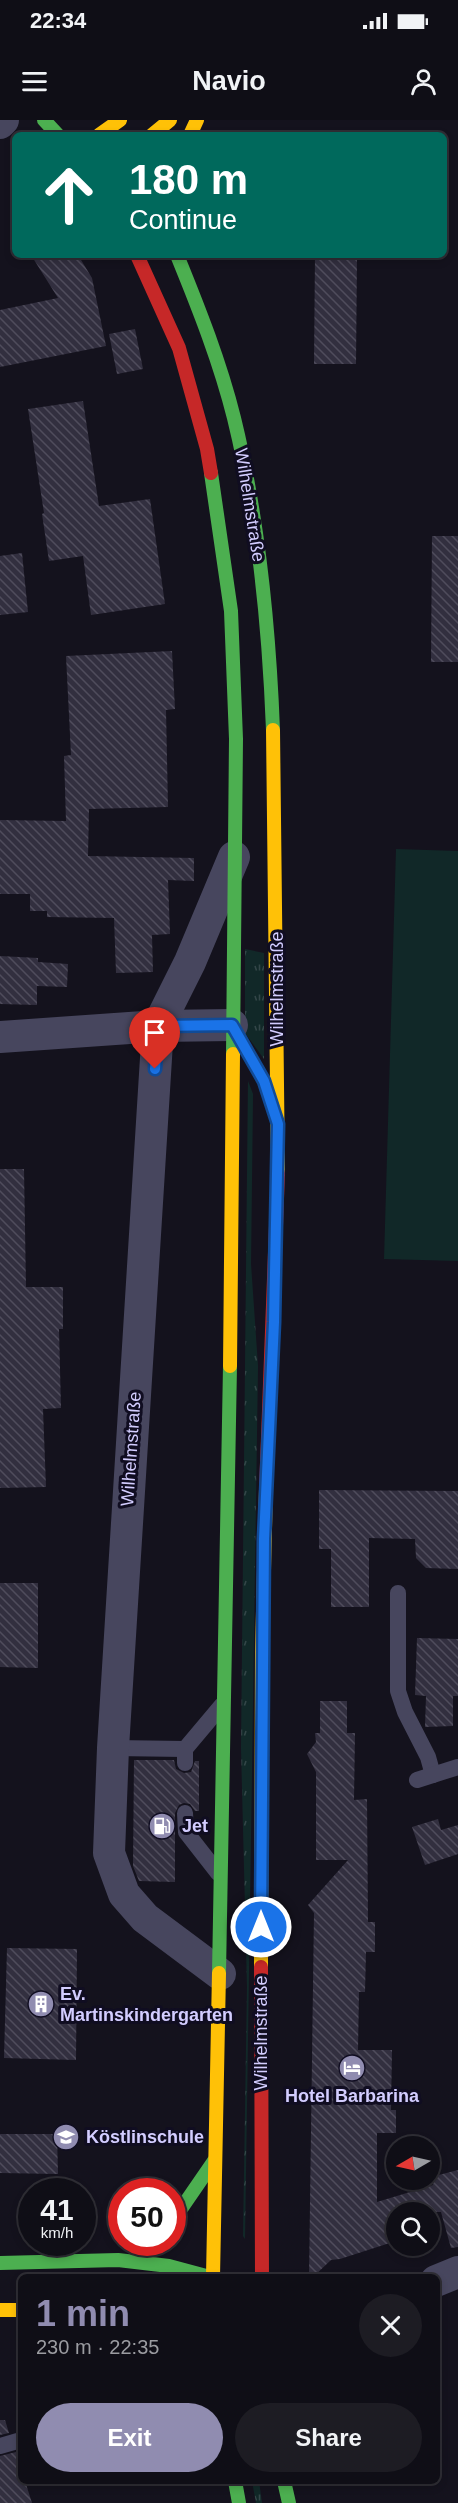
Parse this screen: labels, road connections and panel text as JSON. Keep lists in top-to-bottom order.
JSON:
{
  "streets": {
    "main road": ["Wilhelmstraße"]
  },
  "places": {
    "fuel station": ["Jet"],
    "building": ["Ev. Martinskindergarten"],
    "hotel": ["Hotel Barbarina"],
    "school or university": ["Köstlinschule"]
  },
  "north": "left",
  "page": {
    "status": "22:34",
    "header": "Navio",
    "turn": ["180 m", "Continue"],
    "speed": "41 km/h",
    "limit": "50",
    "heading": ["1 min", "230 m · 22:35"],
    "buttons": ["Exit", "Share"]
  }
}
